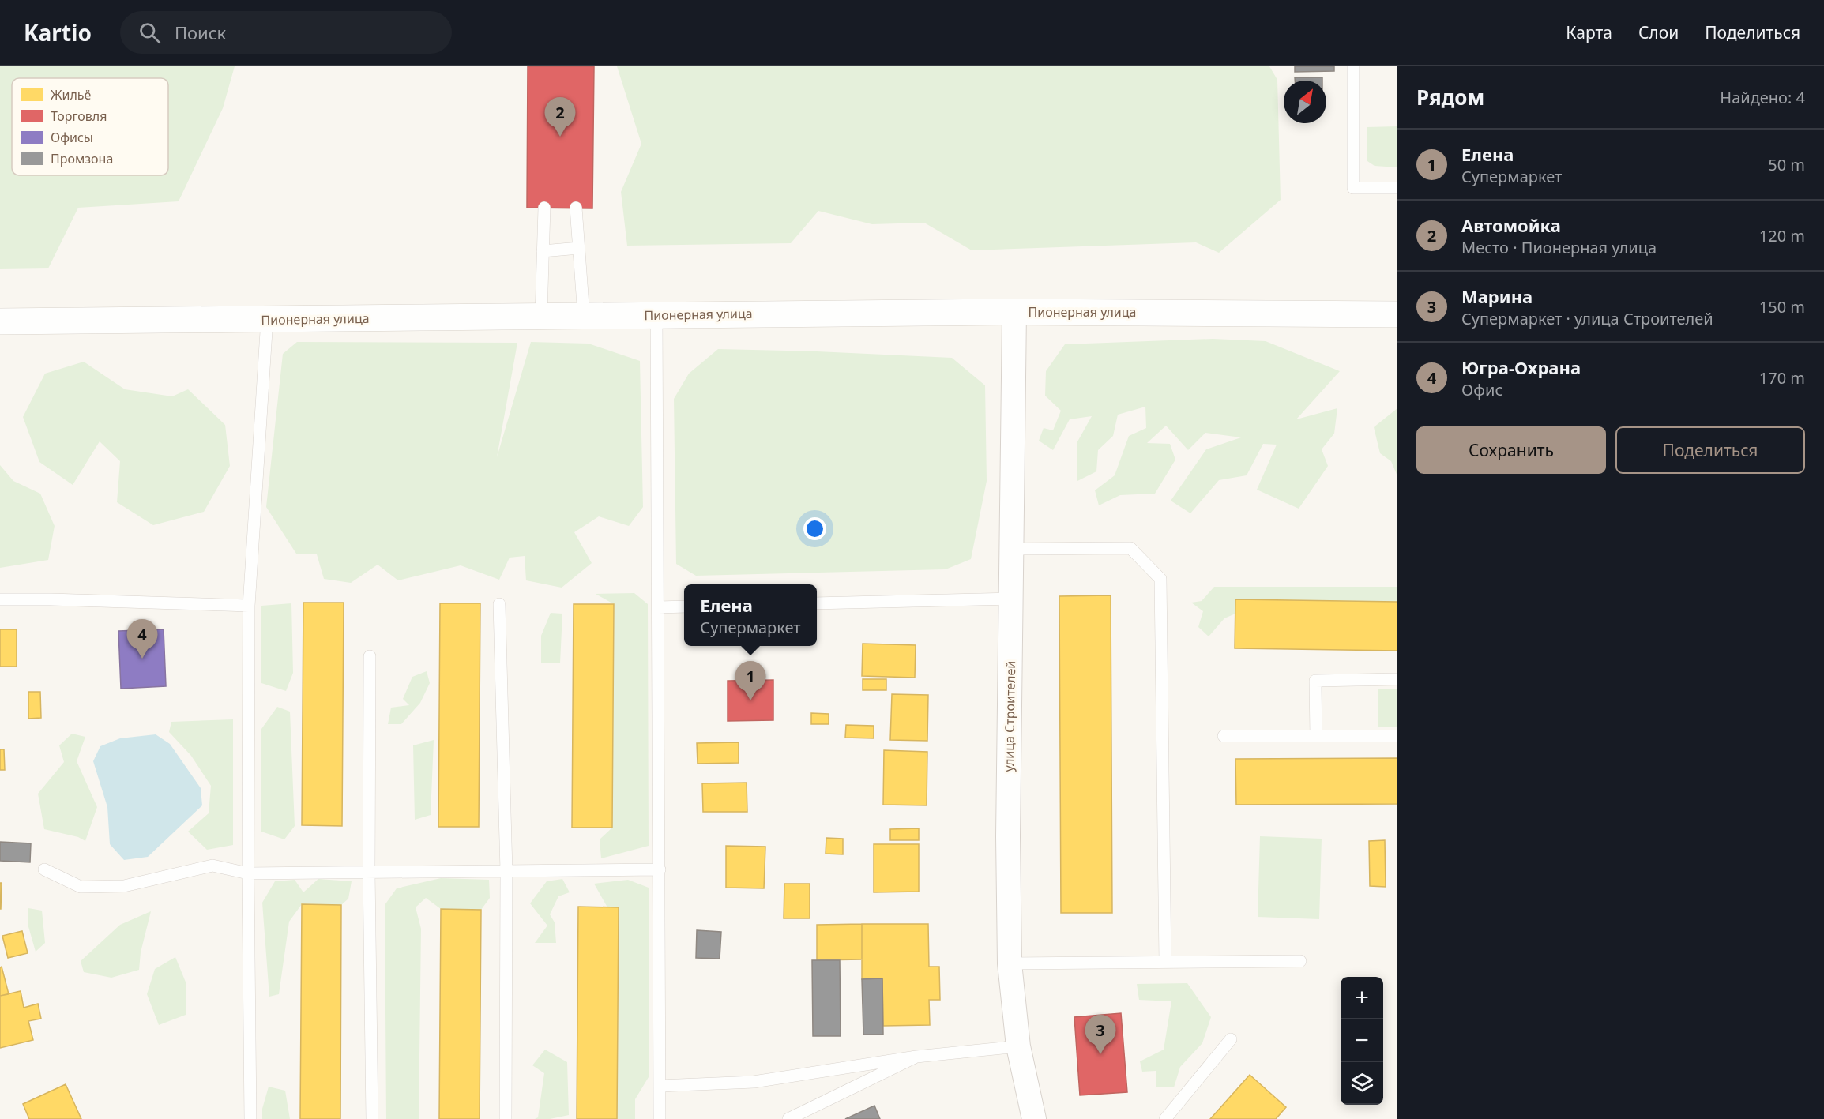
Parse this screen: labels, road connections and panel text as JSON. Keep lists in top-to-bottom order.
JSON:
{
  "streets": {
    "main road": ["Пионерная улица"],
    "street": ["улица Строителей"]
  },
  "crossings": [
    ["Пионерная улица", "улица Строителей"]
  ],
  "legend": [
    "Жильё",
    "Торговля",
    "Офисы",
    "Промзона"
  ],
  "north": "top right",
  "page": {
    "header": "Kartio",
    "search": "Поиск",
    "nav": ["Карта", "Слои", "Поделиться"],
    "heading": ["Рядом", "Найдено: 4"],
    "pins": [
      "2",
      "4",
      "1",
      "3"
    ],
    "list": [
      {
        "mark": "1",
        "name": "Елена",
        "note": "Супермаркет",
        "value": "50 m"
      },
      {
        "mark": "2",
        "name": "Автомойка",
        "note": "Место · Пионерная улица",
        "value": "120 m"
      },
      {
        "mark": "3",
        "name": "Марина",
        "note": "Супермаркет · улица Строителей",
        "value": "150 m"
      },
      {
        "mark": "4",
        "name": "Югра-Охрана",
        "note": "Офис",
        "value": "170 m"
      }
    ],
    "buttons": ["Сохранить", "Поделиться"],
    "popup": ["Елена", "Супермаркет"],
    "map_buttons": ["+", "−"]
  }
}
